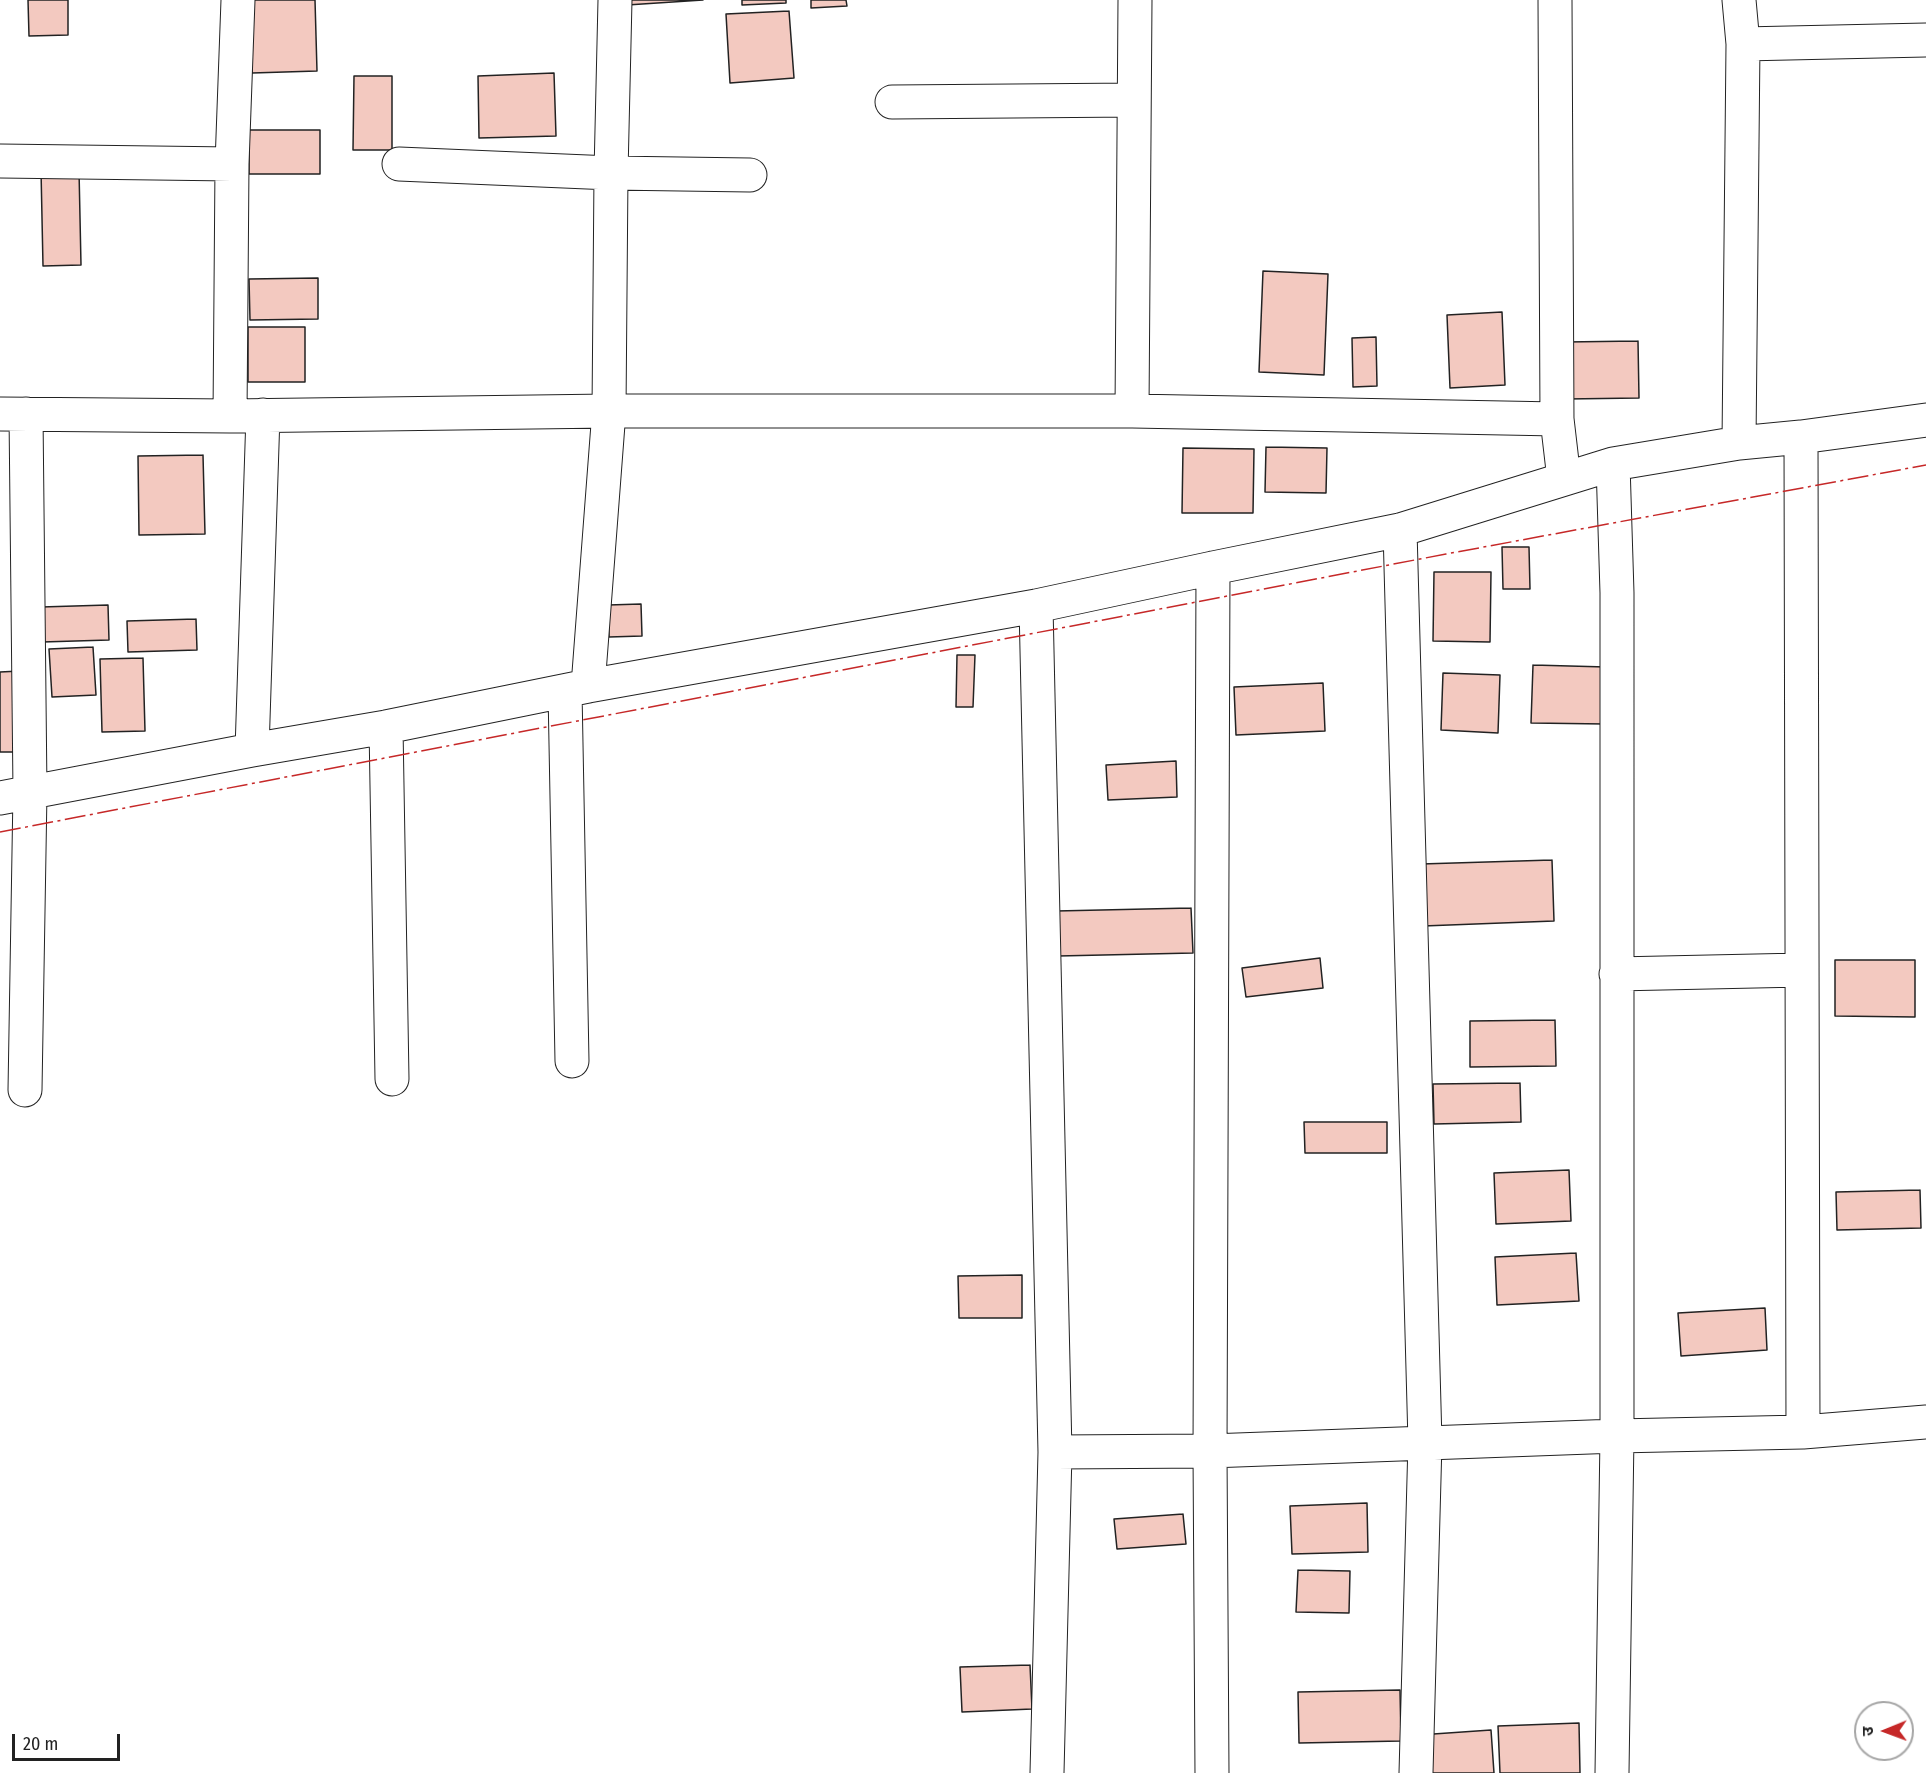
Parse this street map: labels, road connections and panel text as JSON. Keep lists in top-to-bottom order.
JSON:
{
  "scale_bar": "20 m",
  "north": "left"
}
